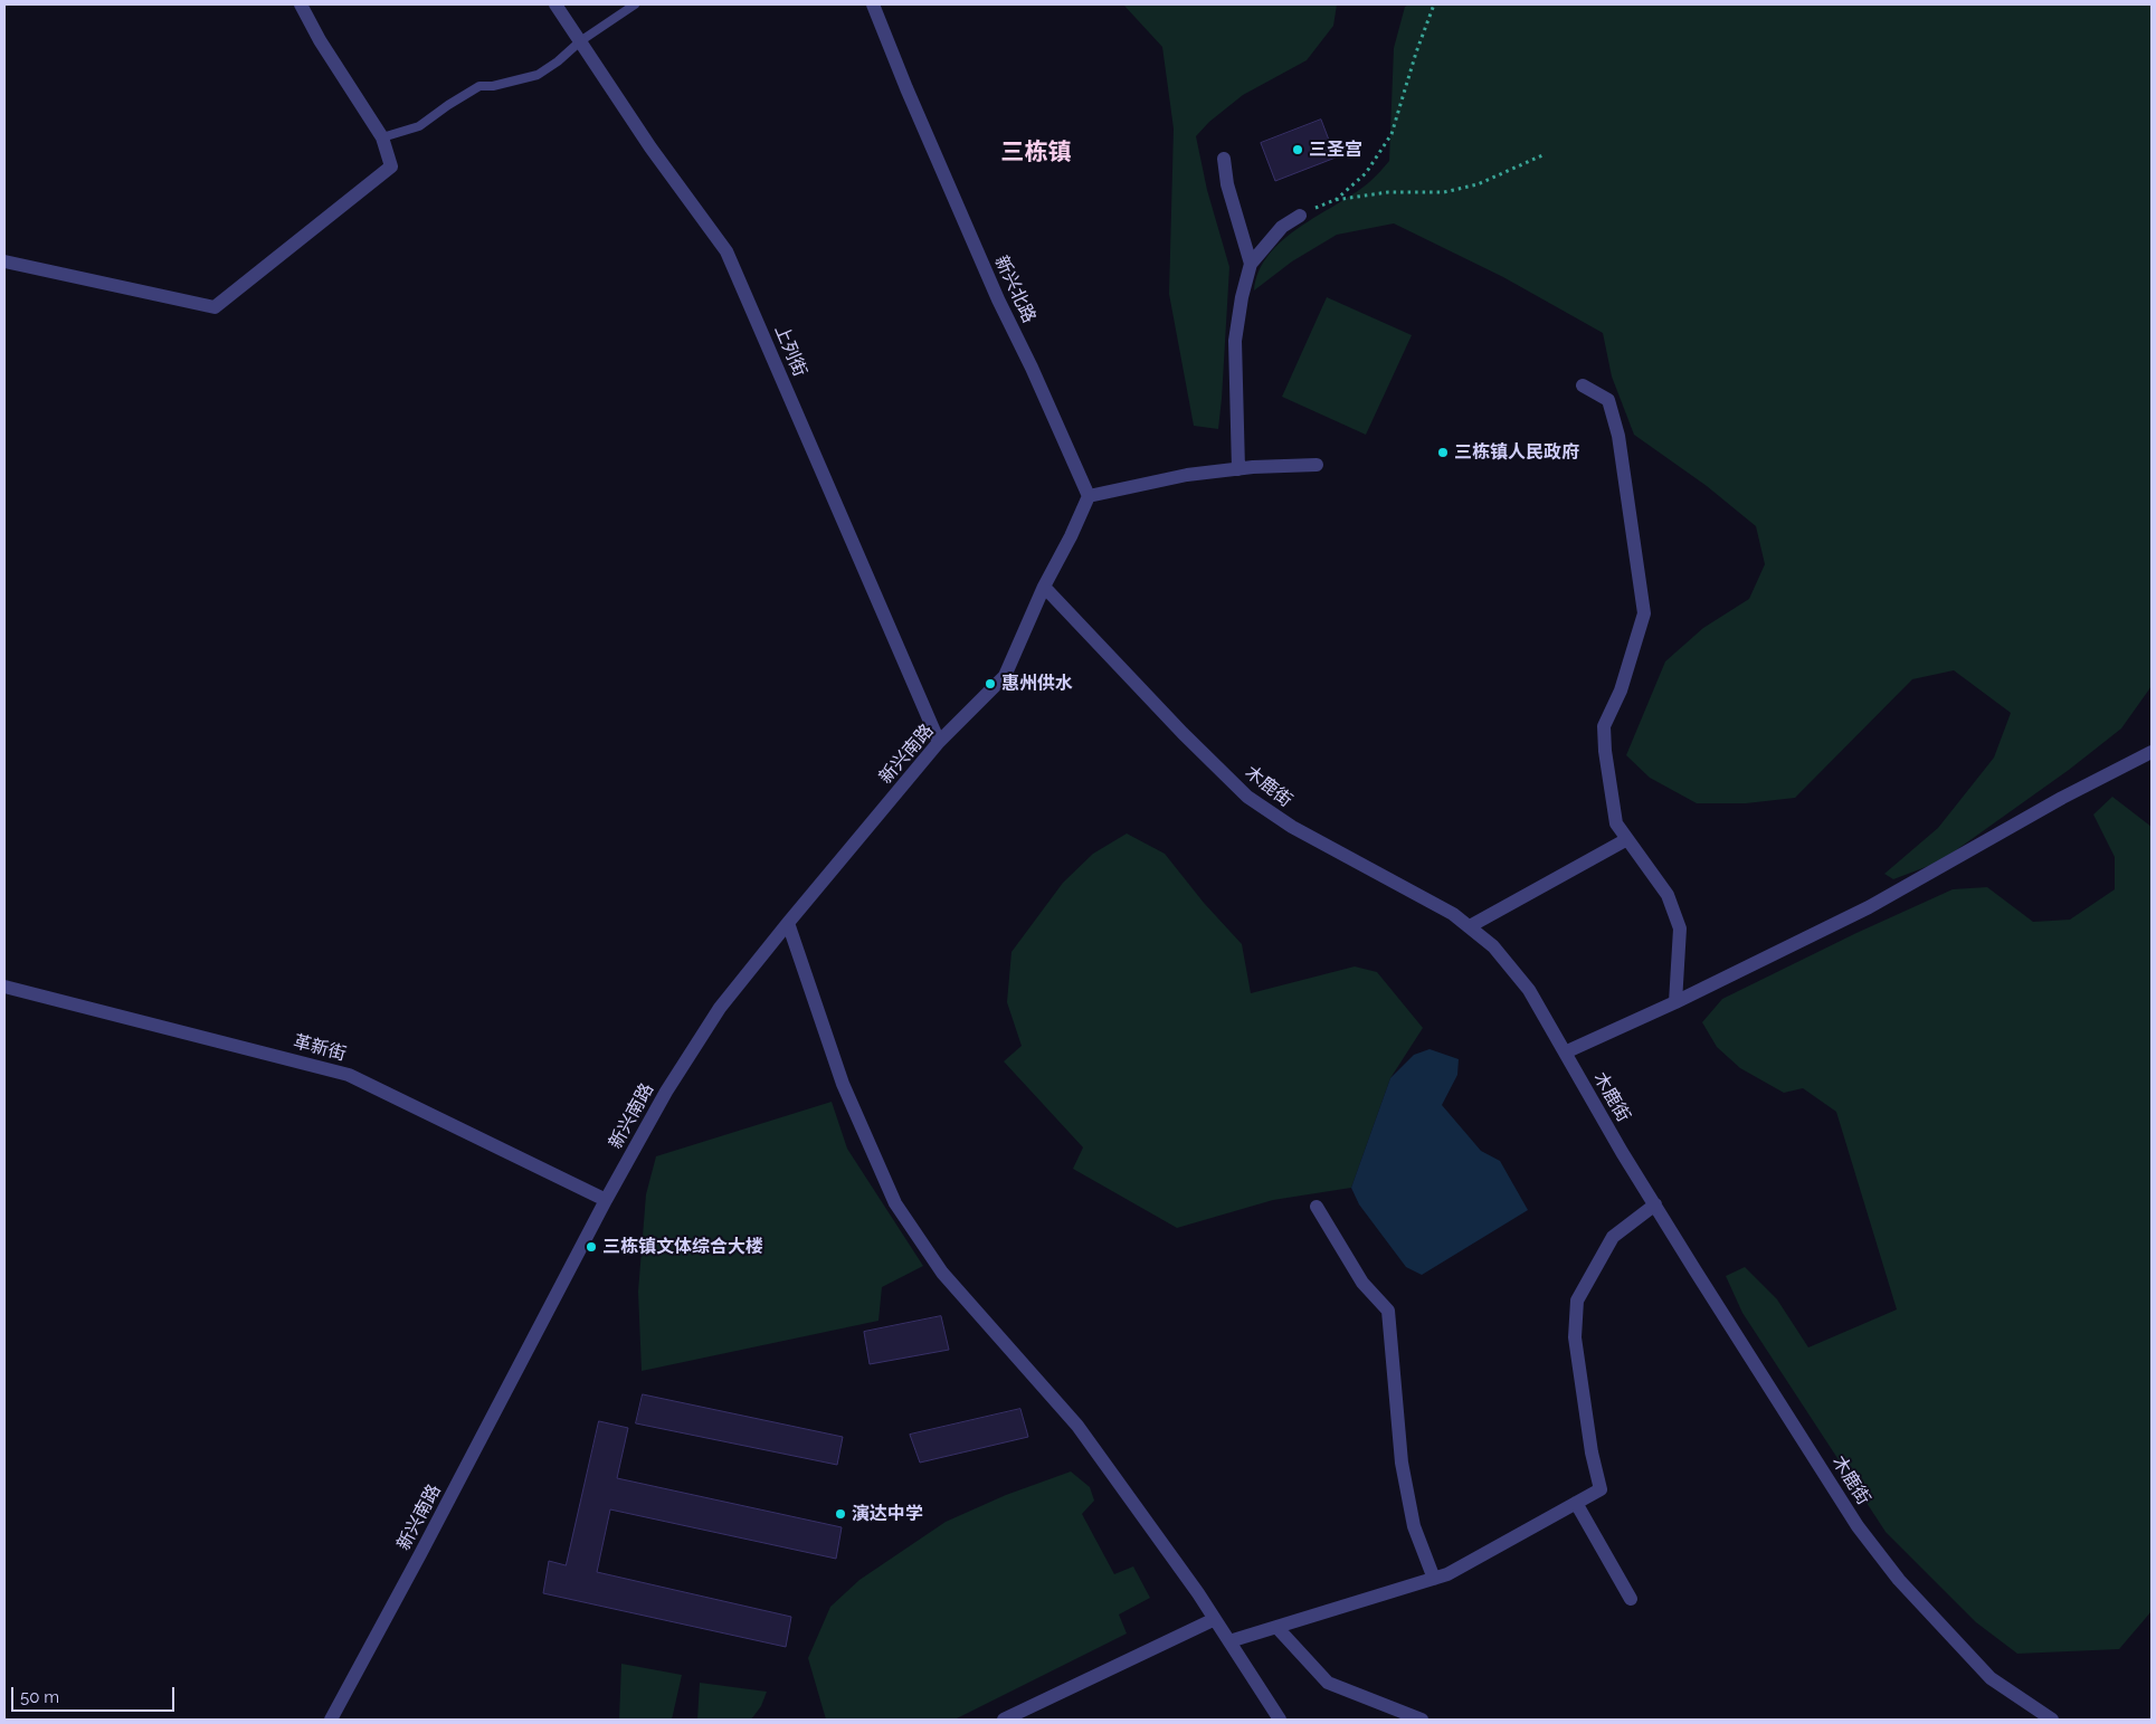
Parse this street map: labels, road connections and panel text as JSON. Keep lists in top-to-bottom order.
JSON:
{
  "streets": {
    "street": [
      "新兴北路",
      "上列街",
      "新兴南路",
      "木鹿街",
      "革新街"
    ]
  },
  "crossings": [
    ["上列街", "新兴南路"],
    ["新兴南路", "木鹿街"],
    ["新兴南路", "革新街"]
  ],
  "districts": ["三栋镇"],
  "places": [
    "三圣宫",
    "三栋镇人民政府",
    "惠州供水",
    "三栋镇文体综合大楼",
    "演达中学"
  ],
  "scale_bar": "50 m"
}
